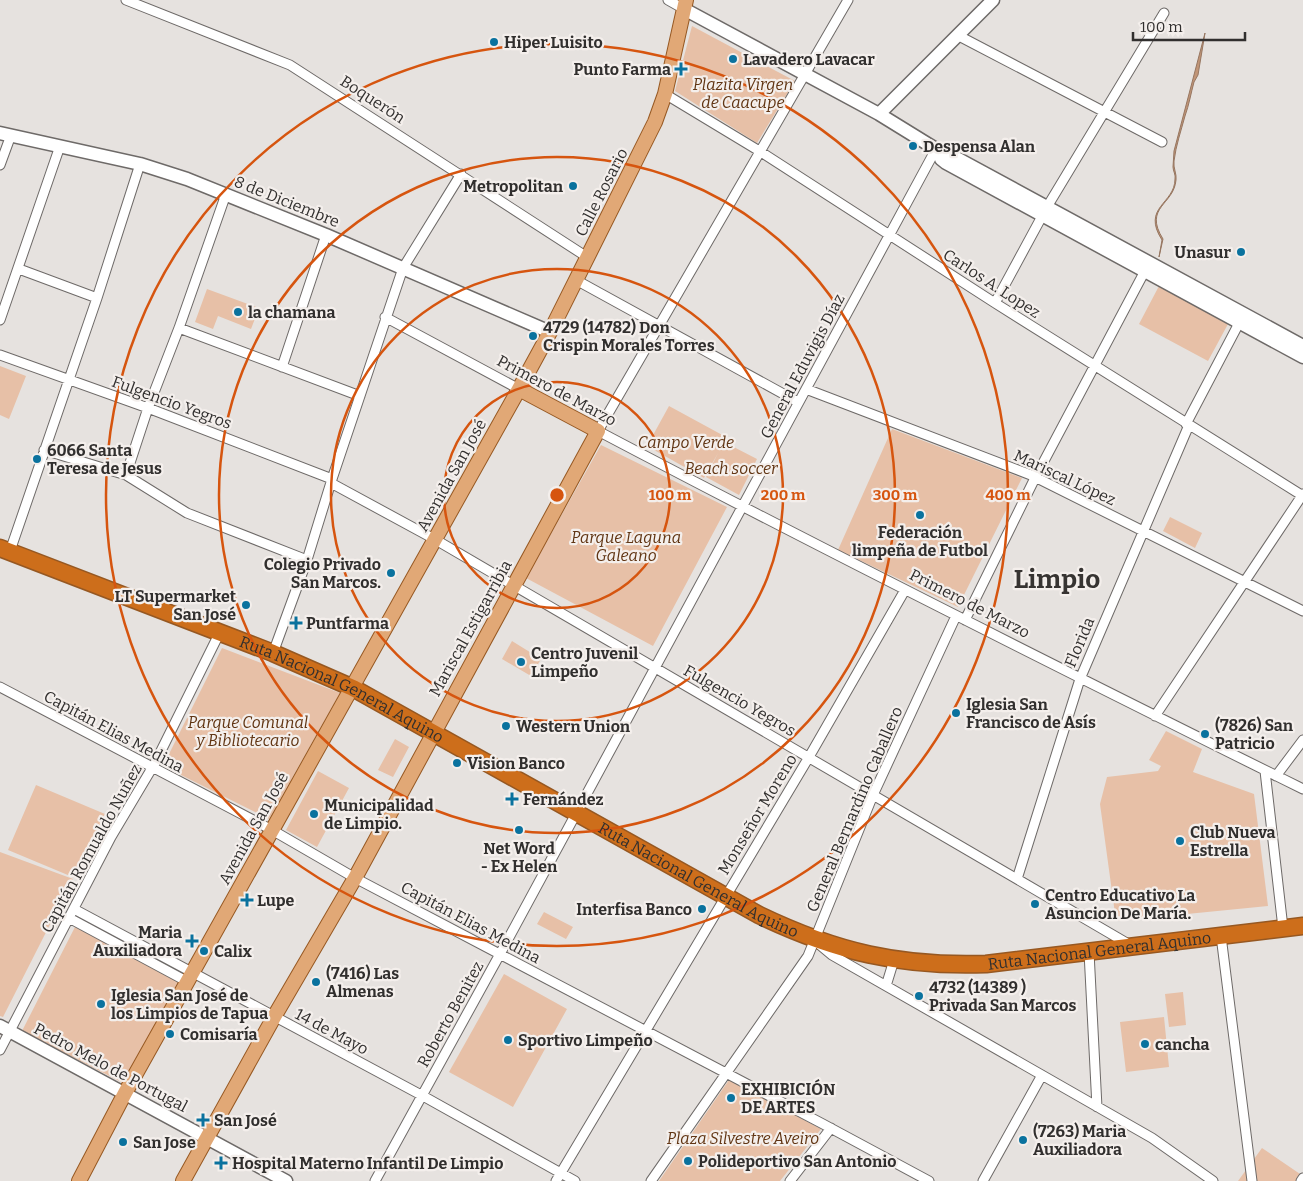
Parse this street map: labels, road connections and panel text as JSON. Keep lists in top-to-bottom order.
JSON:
{
  "streets": {
    "highway": ["Ruta Nacional General Aquino"],
    "main road": [
      "Calle Rosario",
      "Primero de Marzo",
      "Avenida San José",
      "Mariscal Estigarribia"
    ],
    "street": [
      "Boquerón",
      "8 de Diciembre",
      "Carlos A. Lopez",
      "General Eduvigis Díaz",
      "Fulgencio Yegros",
      "Mariscal López",
      "Florida",
      "Capitán Elias Medina",
      "General Bernardino Caballero",
      "Monseñor Moreno",
      "Capitán Romualdo Nuñez",
      "Roberto Benitez",
      "14 de Mayo",
      "Pedro Melo de Portugal"
    ]
  },
  "crossings": [
    ["Boquerón", "Calle Rosario"],
    ["Calle Rosario", "8 de Diciembre"],
    ["Calle Rosario", "Carlos A. Lopez"],
    ["Calle Rosario", "Primero de Marzo"],
    ["Calle Rosario", "Avenida San José"],
    ["Carlos A. Lopez", "General Eduvigis Díaz"],
    ["Carlos A. Lopez", "Florida"],
    ["General Eduvigis Díaz", "Primero de Marzo"],
    ["General Eduvigis Díaz", "Fulgencio Yegros"],
    ["General Eduvigis Díaz", "Mariscal López"],
    ["General Eduvigis Díaz", "Ruta Nacional General Aquino"],
    ["General Eduvigis Díaz", "Roberto Benitez"],
    ["Primero de Marzo", "Avenida San José"],
    ["Primero de Marzo", "Mariscal Estigarribia"],
    ["Primero de Marzo", "Florida"],
    ["Primero de Marzo", "General Bernardino Caballero"],
    ["Primero de Marzo", "Monseñor Moreno"],
    ["Fulgencio Yegros", "Avenida San José"],
    ["Fulgencio Yegros", "Mariscal Estigarribia"],
    ["Fulgencio Yegros", "Florida"],
    ["Fulgencio Yegros", "Ruta Nacional General Aquino"],
    ["Fulgencio Yegros", "General Bernardino Caballero"],
    ["Fulgencio Yegros", "Monseñor Moreno"],
    ["Avenida San José", "Ruta Nacional General Aquino"],
    ["Avenida San José", "Capitán Elias Medina"],
    ["Avenida San José", "14 de Mayo"],
    ["Avenida San José", "Pedro Melo de Portugal"],
    ["Mariscal López", "Florida"],
    ["Mariscal Estigarribia", "Ruta Nacional General Aquino"],
    ["Mariscal Estigarribia", "Capitán Elias Medina"],
    ["Mariscal Estigarribia", "14 de Mayo"],
    ["Mariscal Estigarribia", "Pedro Melo de Portugal"],
    ["Ruta Nacional General Aquino", "General Bernardino Caballero"],
    ["Ruta Nacional General Aquino", "Monseñor Moreno"],
    ["Ruta Nacional General Aquino", "Capitán Romualdo Nuñez"],
    ["Ruta Nacional General Aquino", "Roberto Benitez"],
    ["Capitán Elias Medina", "General Bernardino Caballero"],
    ["Capitán Elias Medina", "Monseñor Moreno"],
    ["Capitán Elias Medina", "Capitán Romualdo Nuñez"],
    ["Capitán Elias Medina", "Roberto Benitez"],
    ["Monseñor Moreno", "14 de Mayo"],
    ["Capitán Romualdo Nuñez", "14 de Mayo"],
    ["Capitán Romualdo Nuñez", "Pedro Melo de Portugal"],
    ["Roberto Benitez", "14 de Mayo"]
  ],
  "districts": ["Limpio"],
  "parks": [
    "Plazita Virgen de Caacupe",
    "Campo Verde",
    "Beach soccer",
    "Parque Laguna Galeano",
    "Parque Comunal y Bibliotecario",
    "Plaza Silvestre Aveiro"
  ],
  "places": {
    "other": [
      "Hiper Luisito",
      "Lavadero Lavacar",
      "Despensa Alan",
      "Metropolitan",
      "Unasur",
      "la chamana",
      "4729 (14782) Don Crispin Morales Torres",
      "6066 Santa Teresa de Jesus",
      "Federación limpeña de Futbol",
      "Colegio Privado San Marcos.",
      "LT Supermarket San José",
      "Centro Juvenil Limpeño",
      "Iglesia San Francisco de Asís",
      "Western Union",
      "(7826) San Patricio",
      "Vision Banco",
      "Municipalidad de Limpio.",
      "Net Word - Ex Helen",
      "Club Nueva Estrella",
      "Centro Educativo La Asuncion De María.",
      "Interfisa Banco",
      "Calix",
      "(7416) Las Almenas",
      "4732 (14389 ) Privada San Marcos",
      "Iglesia San José de los Limpios de Tapua",
      "Comisaría",
      "Sportivo Limpeño",
      "cancha",
      "EXHIBICIÓN DE ARTES",
      "(7263) Maria Auxiliadora",
      "San Jose",
      "Polideportivo San Antonio"
    ],
    "health": [
      "Punto Farma",
      "Puntfarma",
      "Fernández",
      "Lupe",
      "Maria Auxiliadora",
      "San José",
      "Hospital Materno Infantil De Limpio"
    ]
  },
  "scale_bar": "100 m",
  "rings": [
    "100 m",
    "200 m",
    "300 m",
    "400 m"
  ]
}
